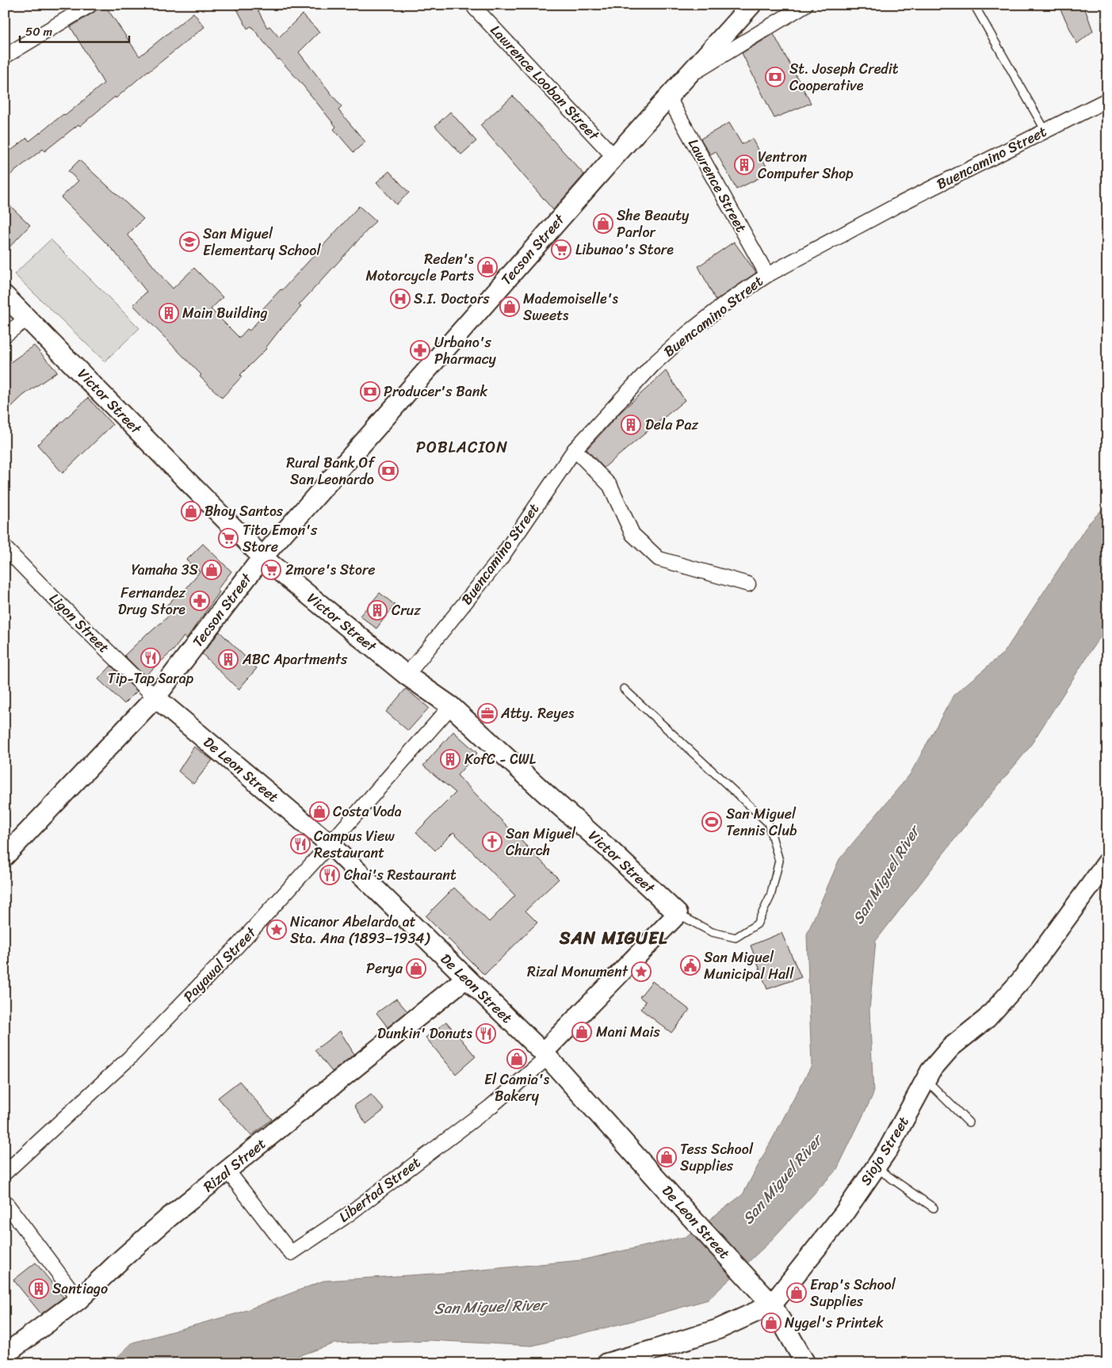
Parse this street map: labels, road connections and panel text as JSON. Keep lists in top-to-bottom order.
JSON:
{
  "streets": {
    "main road": [
      "Tecson Street",
      "Victor Street",
      "De Leon Street",
      "Siojo Street",
      "Rizal Street",
      "Libertad Street"
    ],
    "street": [
      "Lawrence Looban Street",
      "Buencamino Street",
      "Lawrence Street",
      "Ligon Street",
      "Payawal Street"
    ]
  },
  "crossings": [
    ["Lawrence Looban Street", "Tecson Street"],
    ["Buencamino Street", "Lawrence Street"],
    ["Buencamino Street", "Victor Street"],
    ["Lawrence Street", "Tecson Street"],
    ["Tecson Street", "Victor Street"],
    ["Tecson Street", "Ligon Street"],
    ["Tecson Street", "De Leon Street"],
    ["Victor Street", "Payawal Street"],
    ["Victor Street", "Libertad Street"],
    ["Ligon Street", "De Leon Street"],
    ["De Leon Street", "Payawal Street"],
    ["De Leon Street", "Siojo Street"],
    ["De Leon Street", "Rizal Street"],
    ["De Leon Street", "Libertad Street"],
    ["Rizal Street", "Libertad Street"]
  ],
  "districts": ["POBLACION", "SAN MIGUEL"],
  "water": ["San Miguel River"],
  "places": {
    "bank": ["St. Joseph Credit Cooperative", "Producer's Bank", "Rural Bank Of San Leonardo"],
    "building": [
      "Ventron Computer Shop",
      "Main Building",
      "Dela Paz",
      "Cruz",
      "ABC Apartments",
      "KofC - CWL",
      "Santiago"
    ],
    "shop": [
      "She Beauty Parlor",
      "Reden's Motorcycle Parts",
      "Mademoiselle's Sweets",
      "Bhoy Santos",
      "Yamaha 3S",
      "Costa Voda",
      "Perya",
      "Mani Mais",
      "El Camia's Bakery",
      "Tess School Supplies",
      "Erap's School Supplies",
      "Nygel's Printek"
    ],
    "school or university": ["San Miguel Elementary School"],
    "supermarket": ["Libunao's Store", "Tito Emon's Store", "2more's Store"],
    "hospital": ["S.I. Doctors"],
    "pharmacy": ["Urbano's Pharmacy", "Fernandez Drug Store"],
    "restaurant": [
      "Tip-Tap Sarap",
      "Campus View Restaurant",
      "Chai's Restaurant",
      "Dunkin' Donuts"
    ],
    "office": ["Atty. Reyes"],
    "sports": ["San Miguel Tennis Club"],
    "church": ["San Miguel Church"],
    "place": ["Nicanor Abelardo at Sta. Ana (1893–1934)", "Rizal Monument"],
    "public building": ["San Miguel Municipal Hall"]
  },
  "scale_bar": "50 m"
}
